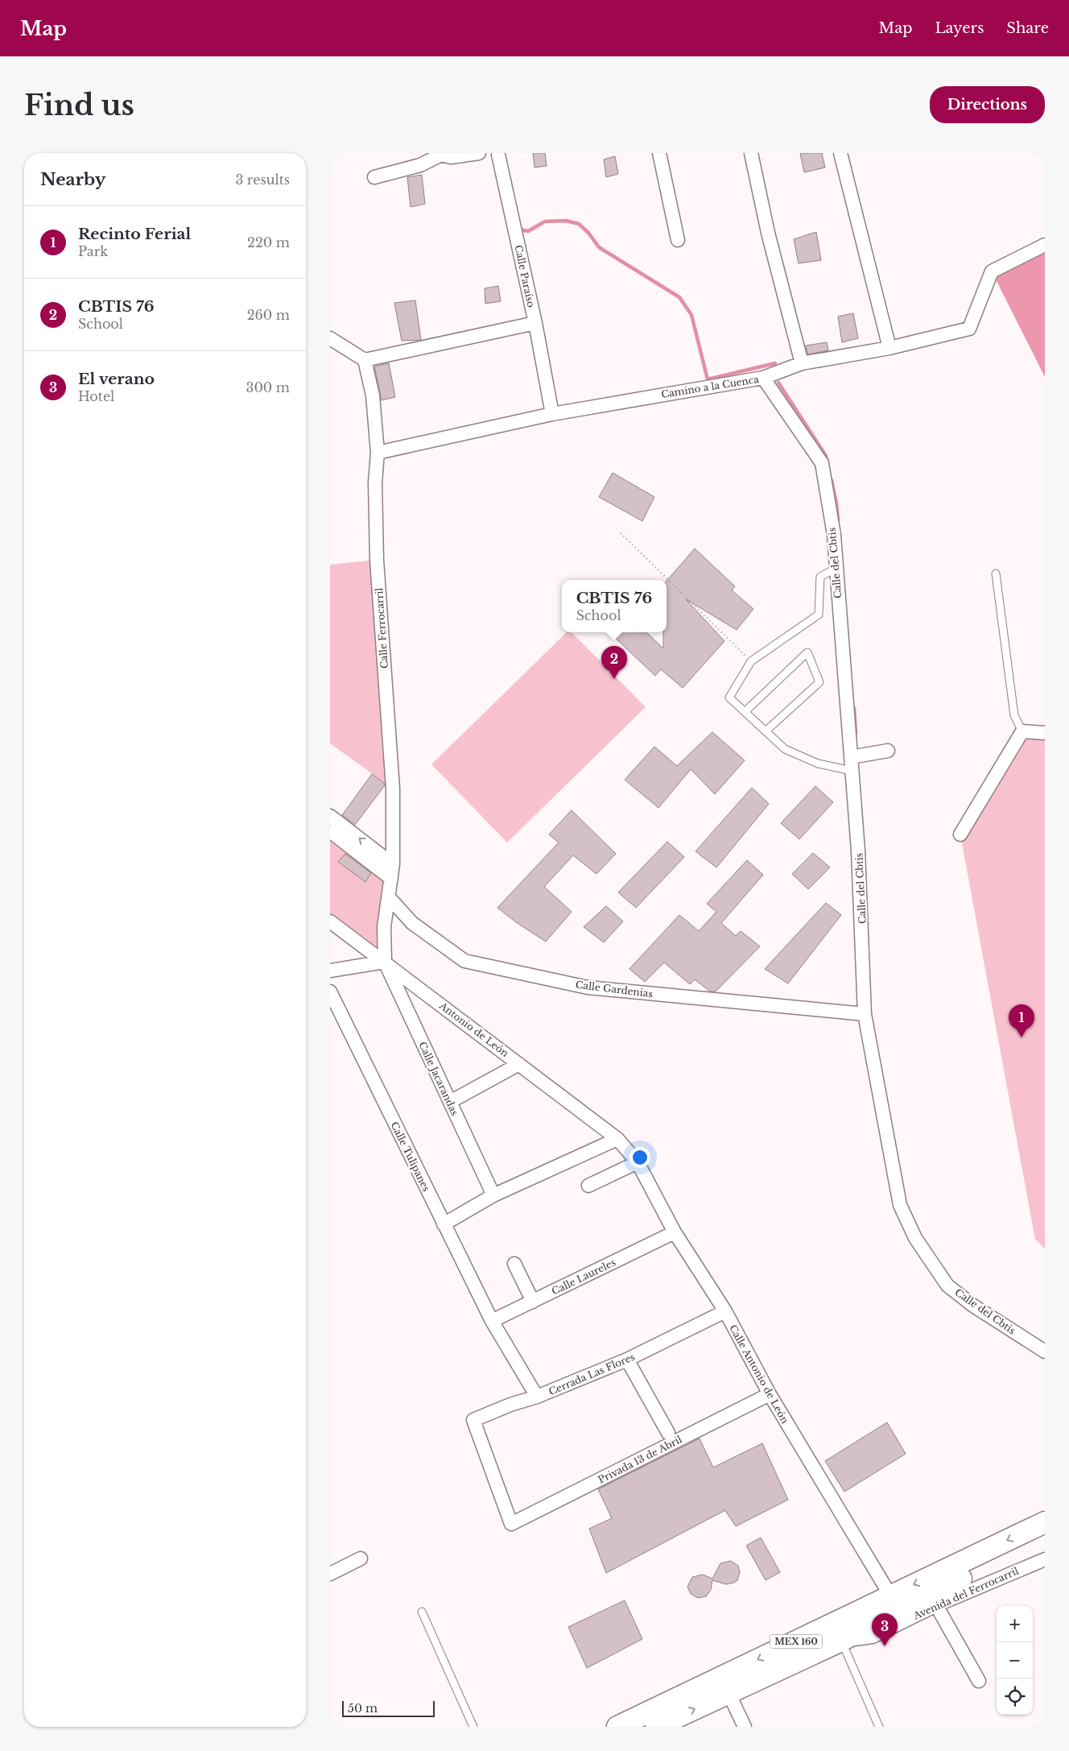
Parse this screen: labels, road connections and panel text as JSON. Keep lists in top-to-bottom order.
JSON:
{
  "streets": {
    "main road": ["MEX 160"],
    "street": [
      "Calle Paraíso",
      "Camino a la Cuenca",
      "Calle del Cbtis",
      "Calle Ferrocarril",
      "Calle Gardenias",
      "Antonio de León",
      "Calle Jacarandas",
      "Calle Tulipanes",
      "Calle Laureles",
      "Cerrada Las Flores",
      "Calle Antonio de León",
      "Privada 13 de Abril",
      "Avenida del Ferrocarril"
    ]
  },
  "crossings": [
    ["Calle Paraíso", "Camino a la Cuenca"],
    ["Camino a la Cuenca", "Calle del Cbtis"],
    ["Camino a la Cuenca", "Calle Ferrocarril"],
    ["Calle del Cbtis", "Calle Gardenias"],
    ["Calle Ferrocarril", "Calle Gardenias"],
    ["Calle Ferrocarril", "Antonio de León"],
    ["Calle Ferrocarril", "Calle Jacarandas"],
    ["Antonio de León", "Calle Jacarandas"],
    ["Antonio de León", "Calle Antonio de León"],
    ["Calle Tulipanes", "Calle Laureles"],
    ["Calle Tulipanes", "Cerrada Las Flores"],
    ["Calle Laureles", "Cerrada Las Flores"],
    ["Calle Laureles", "Calle Antonio de León"],
    ["Cerrada Las Flores", "Calle Antonio de León"],
    ["Cerrada Las Flores", "Privada 13 de Abril"],
    ["Calle Antonio de León", "Privada 13 de Abril"],
    ["Calle Antonio de León", "MEX 160"],
    ["Avenida del Ferrocarril", "MEX 160"]
  ],
  "scale_bar": "50 m",
  "page": {
    "header": "Map",
    "nav": ["Map", "Layers", "Share"],
    "buttons": "Directions",
    "title": "Find us",
    "heading": ["Nearby", "3 results"],
    "list": [
      {
        "mark": "1",
        "name": "Recinto Ferial",
        "note": "Park",
        "value": "220 m"
      },
      {
        "mark": "2",
        "name": "CBTIS 76",
        "note": "School",
        "value": "260 m"
      },
      {
        "mark": "3",
        "name": "El verano",
        "note": "Hotel",
        "value": "300 m"
      }
    ],
    "popup": ["CBTIS 76", "School"],
    "pins": ["2", "1", "3"],
    "map_buttons": ["+", "−"],
    "scale": "50 m"
  }
}
